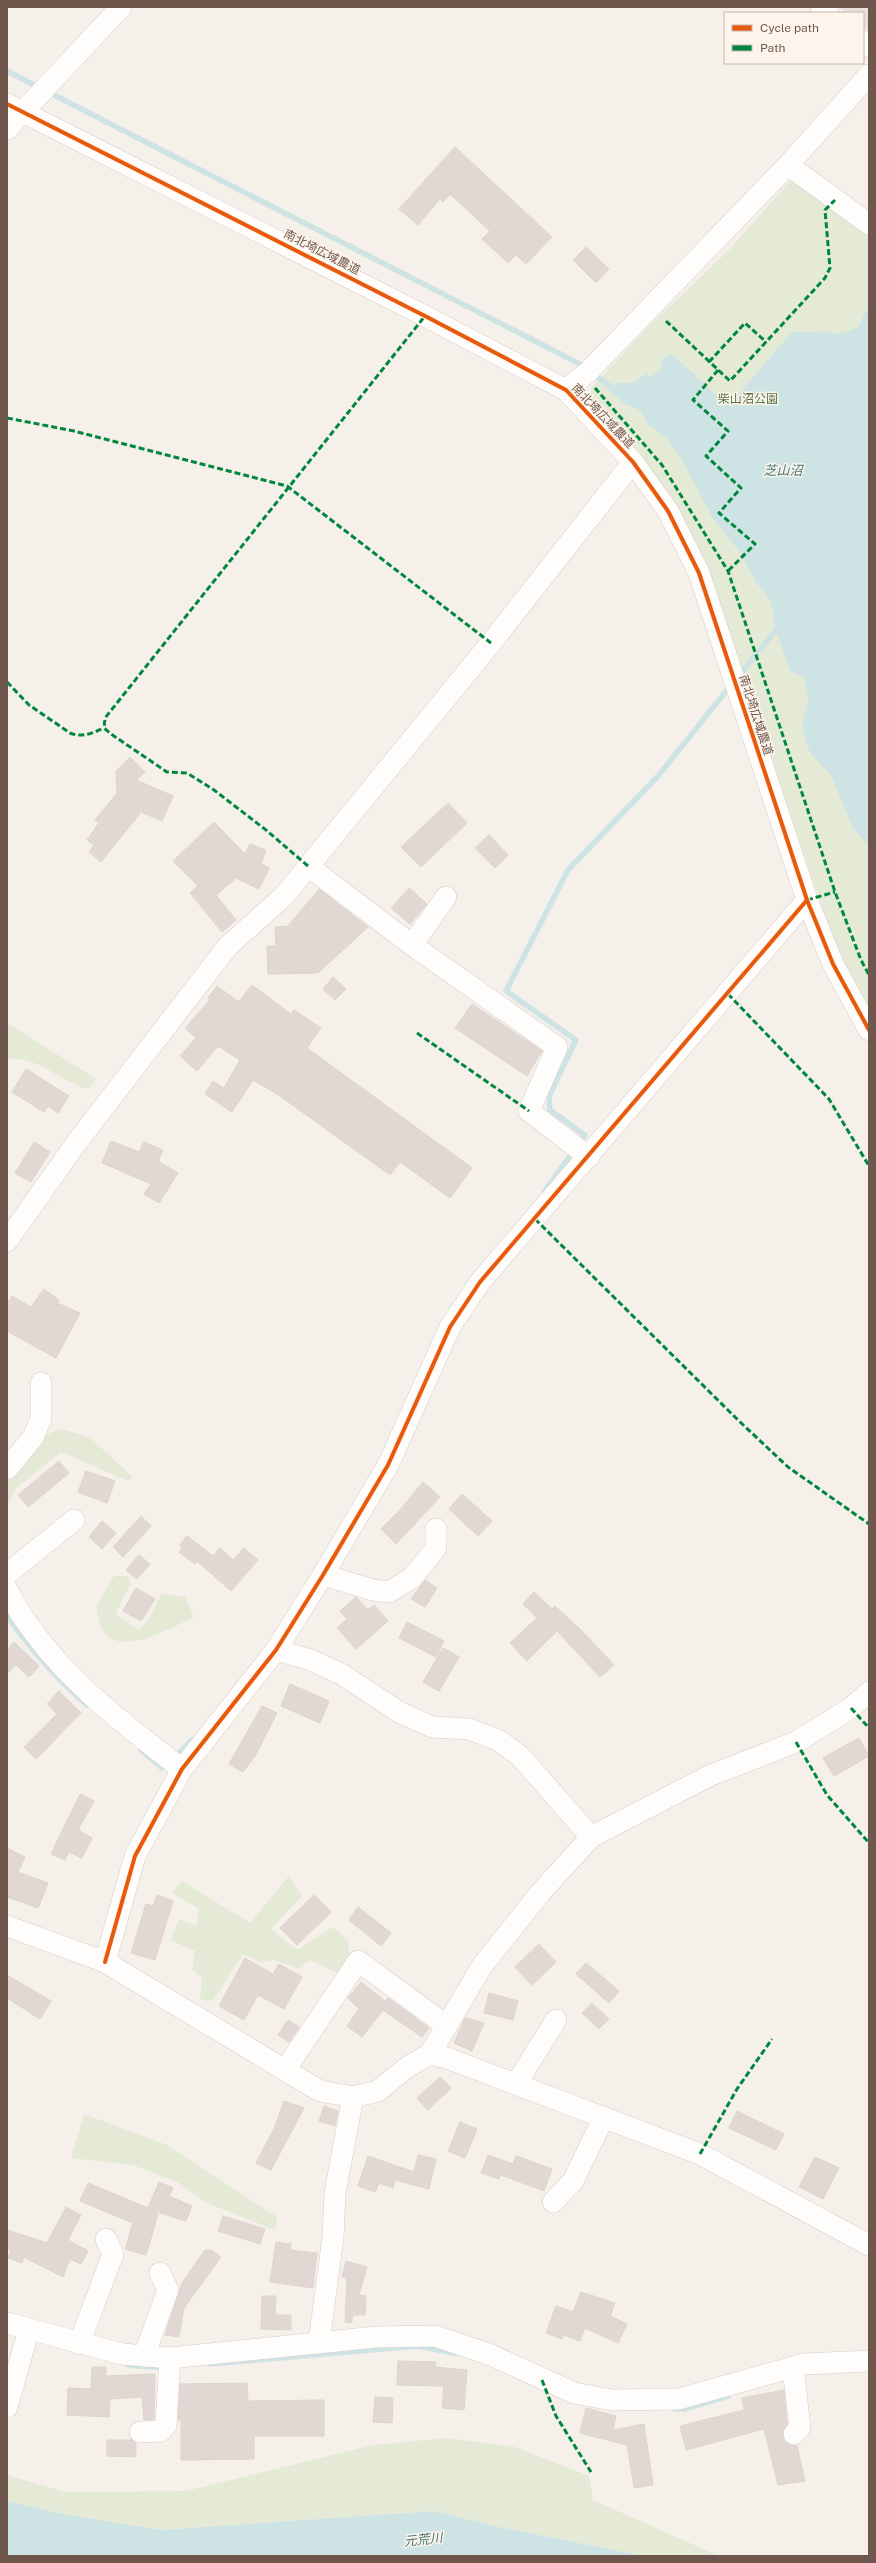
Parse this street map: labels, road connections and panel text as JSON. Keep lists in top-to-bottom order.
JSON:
{
  "streets": {
    "street": ["南北埼広域農道"]
  },
  "water": ["芝山沼", "元荒川"],
  "parks": ["柴山沼公園"],
  "legend": ["Cycle path", "Path"]
}
